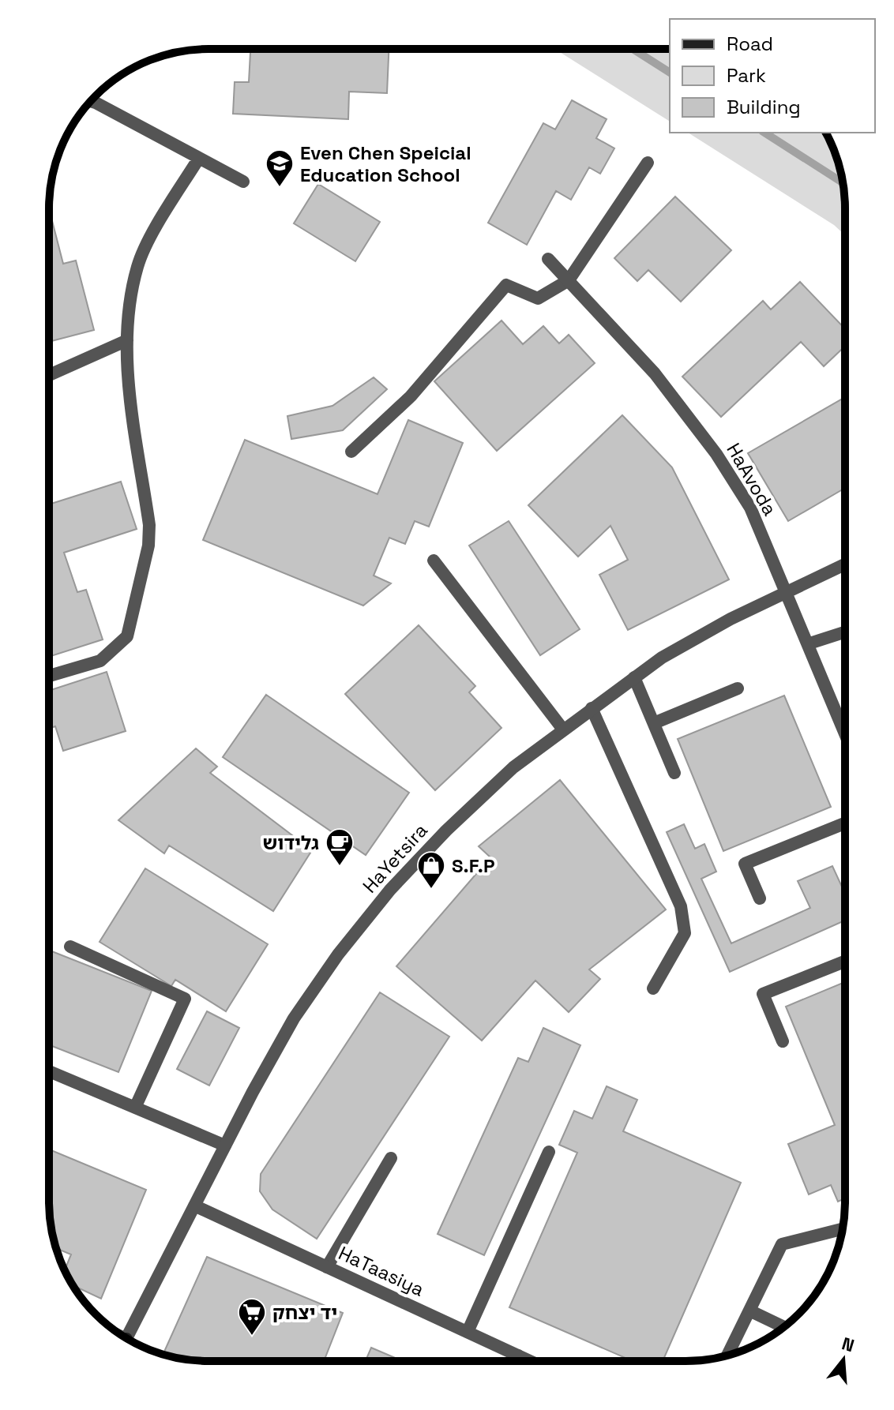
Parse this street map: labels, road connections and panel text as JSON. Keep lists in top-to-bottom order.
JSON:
{
  "streets": {
    "street": ["HaAvoda", "HaYetsira", "HaTaasiya"]
  },
  "crossings": [
    ["HaAvoda", "HaYetsira"],
    ["HaYetsira", "HaTaasiya"]
  ],
  "places": {
    "school or university": ["Even Chen Speicial Education School"],
    "cafe": ["גלידוש"],
    "shop": ["S.F.P"],
    "supermarket": ["יד יצחק"]
  },
  "legend": ["Road", "Park", "Building"],
  "north": "top"
}
